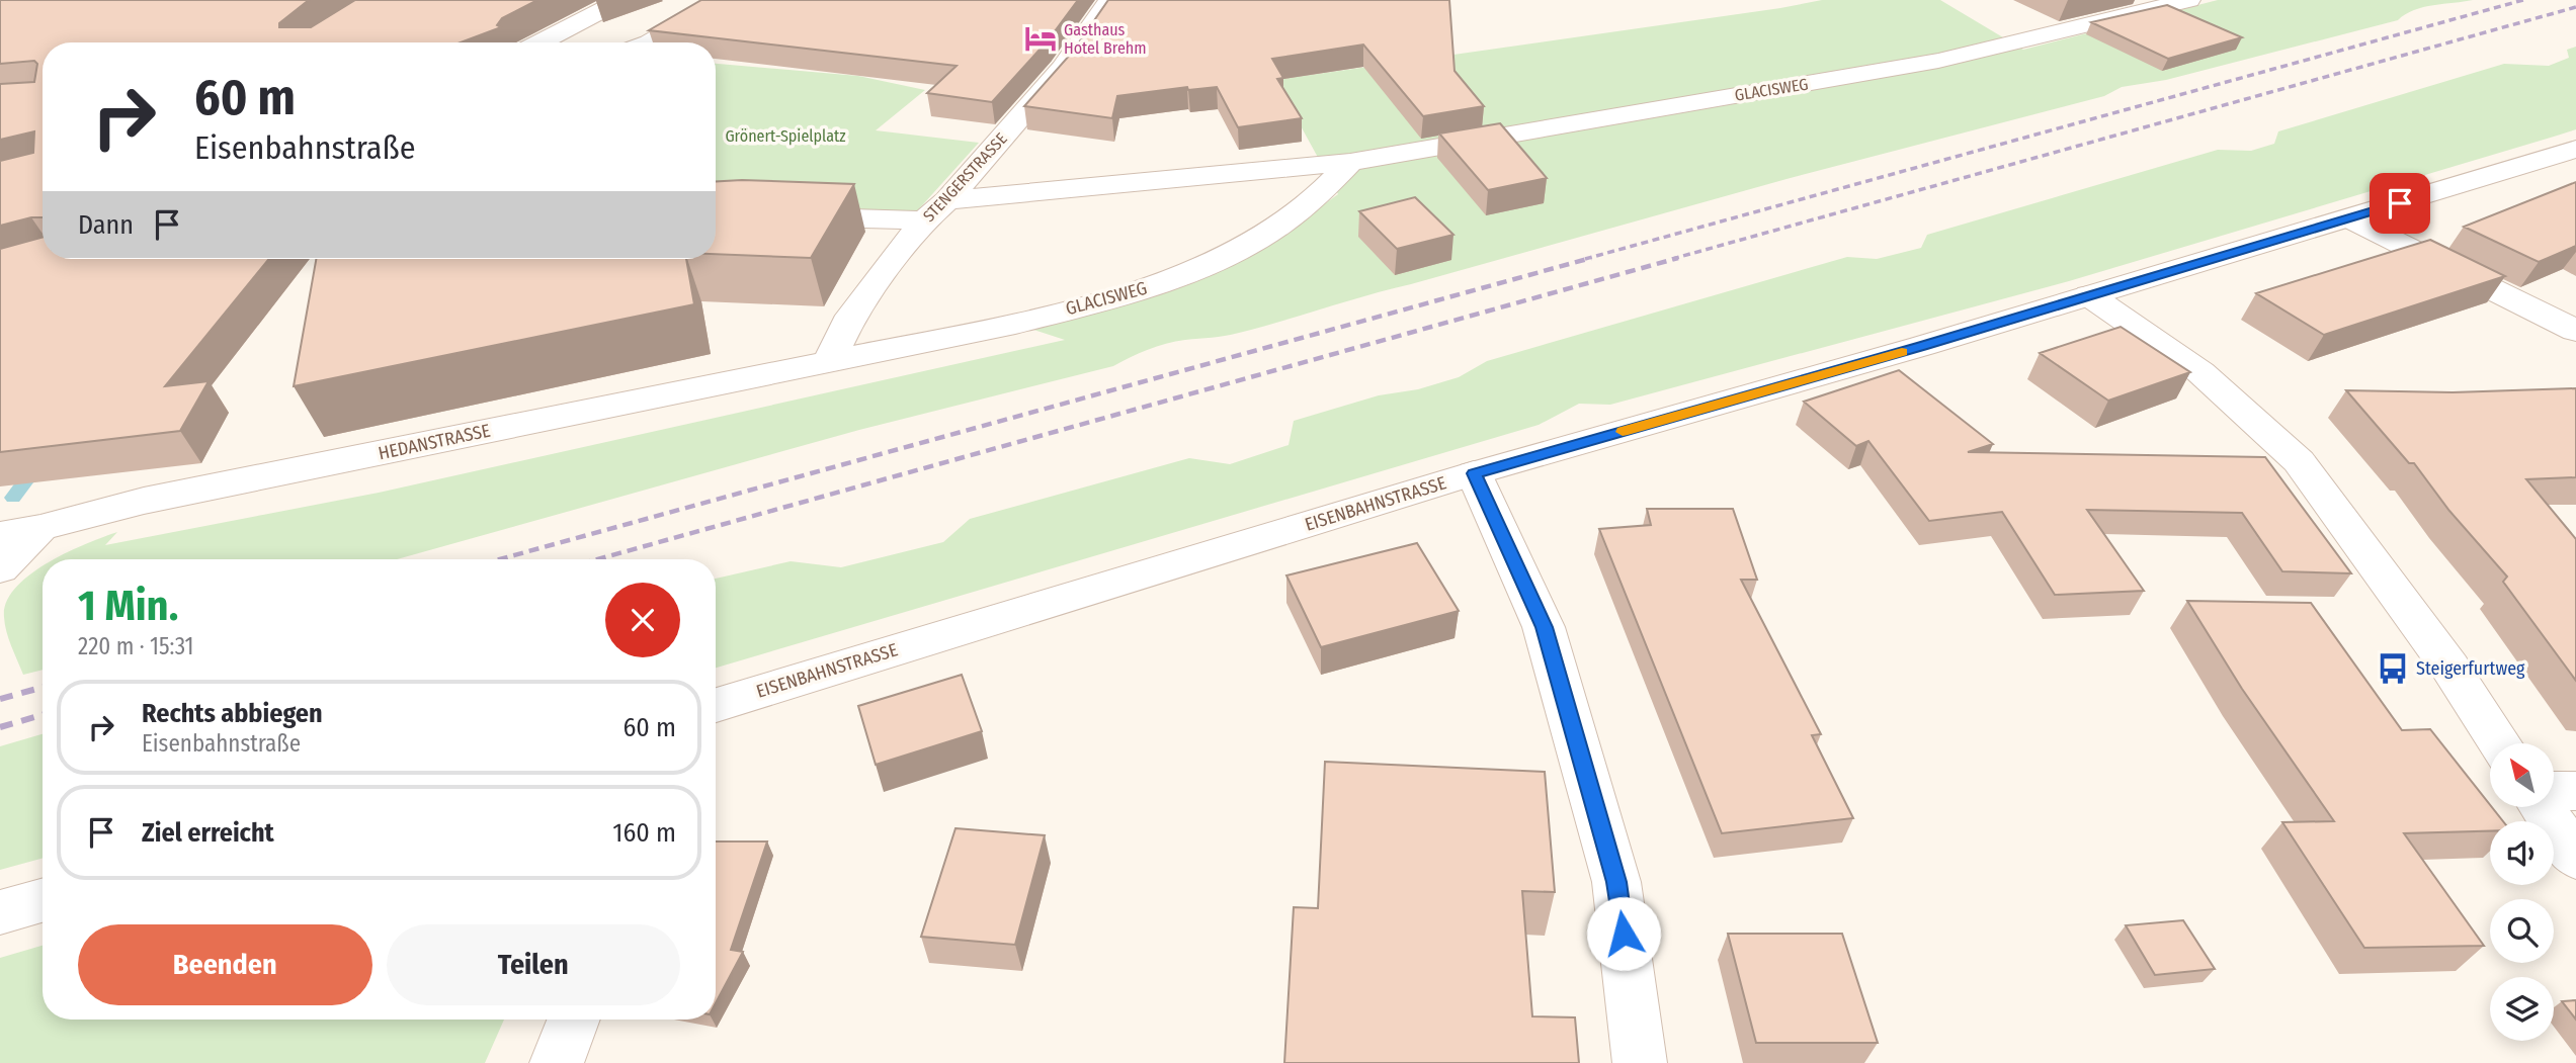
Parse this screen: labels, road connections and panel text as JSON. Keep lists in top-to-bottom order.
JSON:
{
  "streets": {
    "street": [
      "GLACISWEG",
      "STENGERSTRASSE",
      "HEDANSTRASSE",
      "EISENBAHNSTRASSE"
    ]
  },
  "crossings": [
    ["GLACISWEG", "STENGERSTRASSE"],
    ["GLACISWEG", "HEDANSTRASSE"],
    ["STENGERSTRASSE", "HEDANSTRASSE"]
  ],
  "parks": ["Grönert-Spielplatz"],
  "places": {
    "hotel": ["Gasthaus Hotel Brehm"],
    "bus stop": ["Steigerfurtweg"]
  },
  "north": "top left",
  "page": {
    "turn": ["60 m", "Eisenbahnstraße"],
    "then": "Dann",
    "heading": ["1 Min.", "220 m · 15:31"],
    "list": [
      {
        "name": "Rechts abbiegen",
        "note": "Eisenbahnstraße",
        "value": "60 m"
      },
      {
        "name": "Ziel erreicht",
        "value": "160 m"
      }
    ],
    "buttons": ["Beenden", "Teilen"]
  }
}
